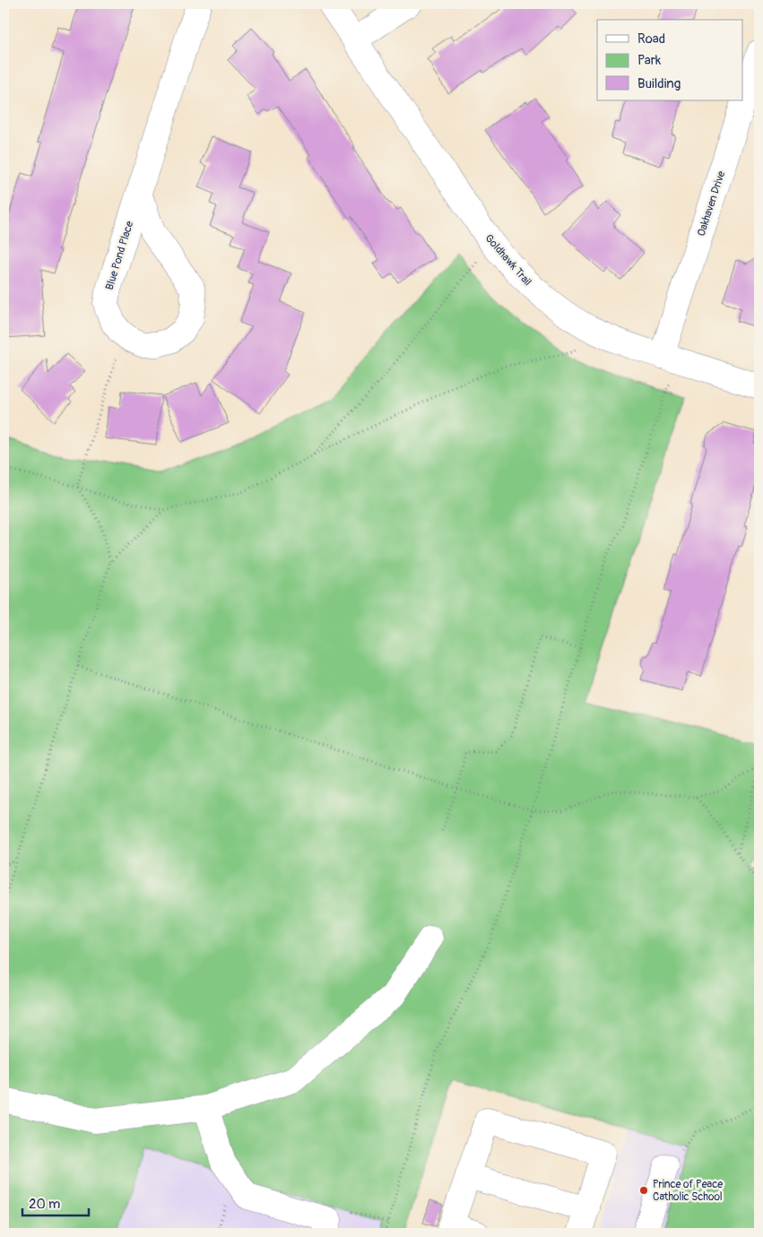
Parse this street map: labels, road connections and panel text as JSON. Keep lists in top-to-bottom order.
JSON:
{
  "streets": {
    "street": ["Oakhaven Drive", "Blue Pond Place", "Goldhawk Trail"]
  },
  "crossings": [
    ["Oakhaven Drive", "Goldhawk Trail"]
  ],
  "places": ["Prince of Peace Catholic School"],
  "legend": ["Road", "Park", "Building"],
  "scale_bar": "20 m"
}
